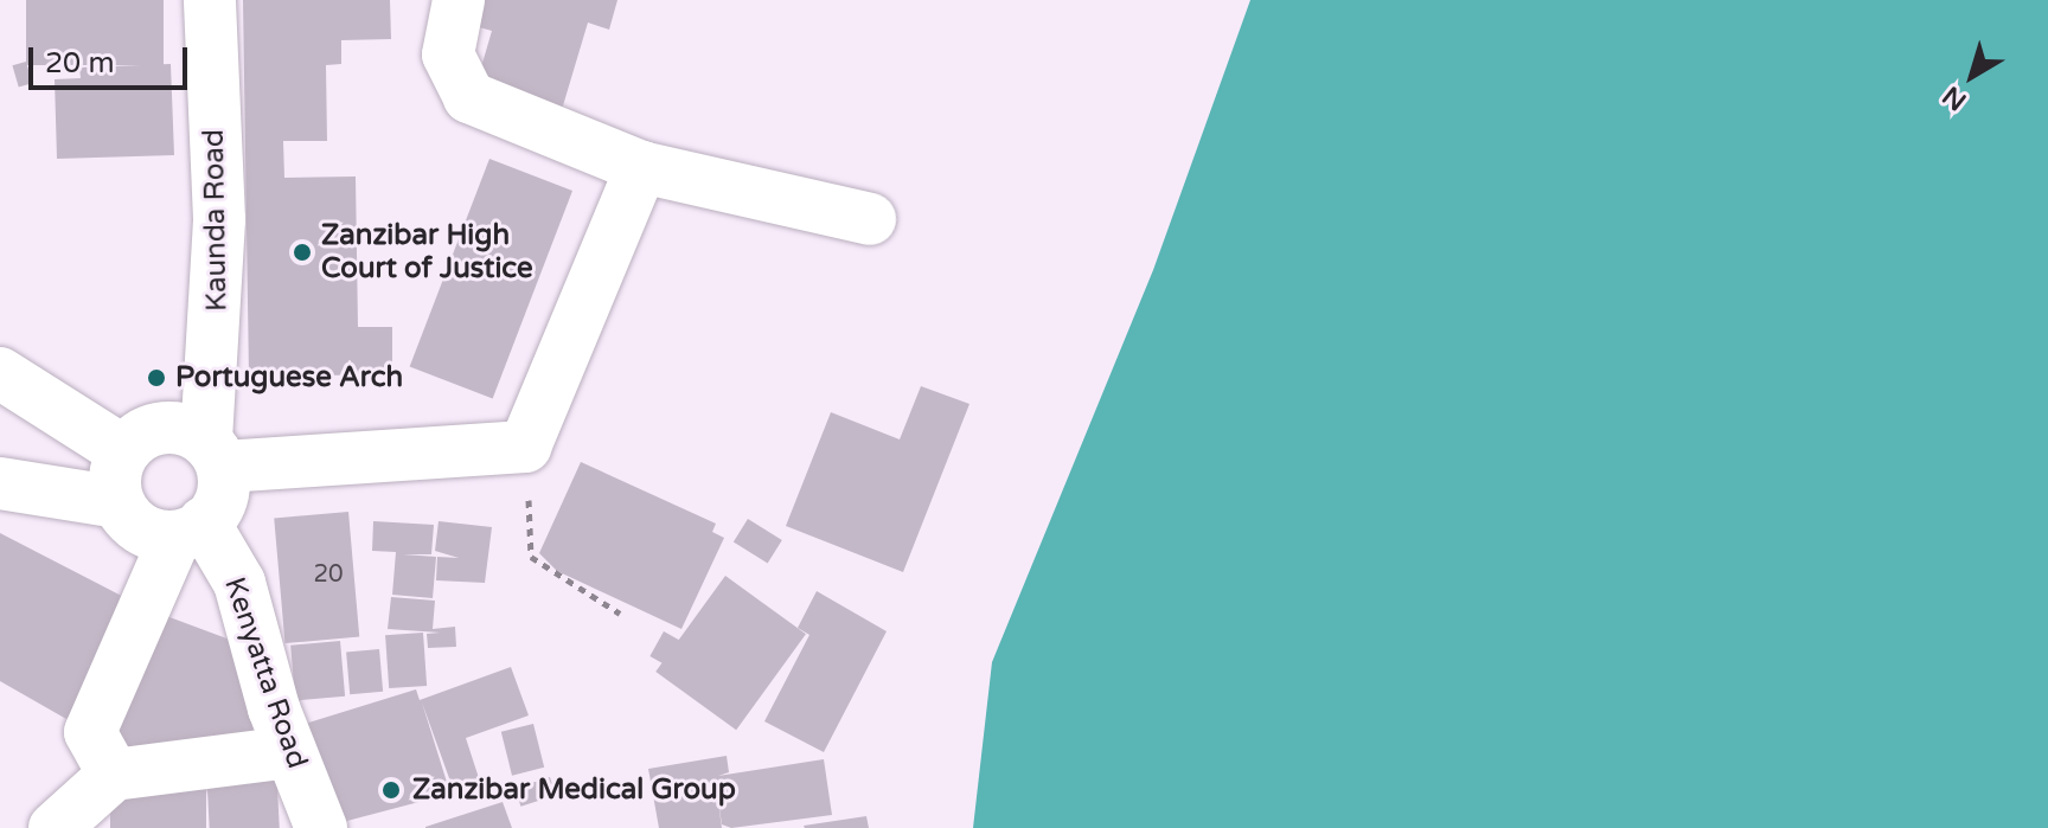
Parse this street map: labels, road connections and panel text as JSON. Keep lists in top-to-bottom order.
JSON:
{
  "streets": {
    "street": ["Kaunda Road", "Kenyatta Road"]
  },
  "crossings": [
    ["Kaunda Road", "Kenyatta Road"]
  ],
  "places": ["Zanzibar High Court of Justice", "Portuguese Arch", "Zanzibar Medical Group"],
  "house_numbers": ["20"],
  "scale_bar": "20 m",
  "north": "bottom left"
}
